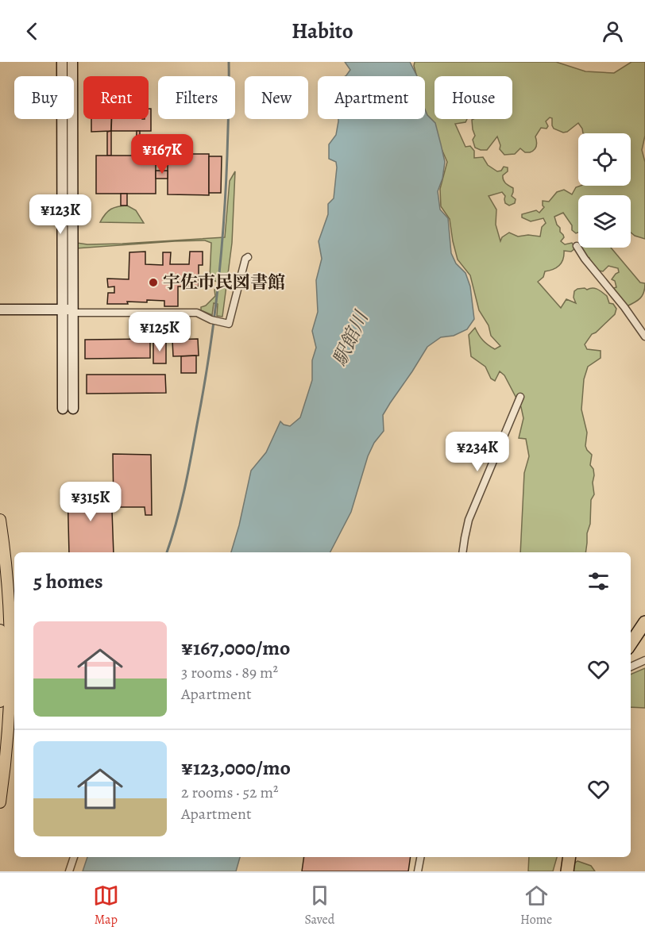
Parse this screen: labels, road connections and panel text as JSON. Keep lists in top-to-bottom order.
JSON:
{
  "water": ["駅館川"],
  "places": ["宇佐市民図書館"],
  "page": {
    "header": "Habito",
    "chip": [
      "Buy",
      "Rent",
      "Filters",
      "New",
      "Apartment",
      "House"
    ],
    "price": [
      "¥167K",
      "¥123K",
      "¥125K",
      "¥234K",
      "¥315K"
    ],
    "heading": "5 homes",
    "list": [
      {
        "name": "¥167,000/mo",
        "note": "3 rooms · 89 m² · Apartment"
      },
      {
        "name": "¥123,000/mo",
        "note": "2 rooms · 52 m² · Apartment"
      }
    ],
    "tabs": ["Map", "Saved", "Home"]
  }
}
